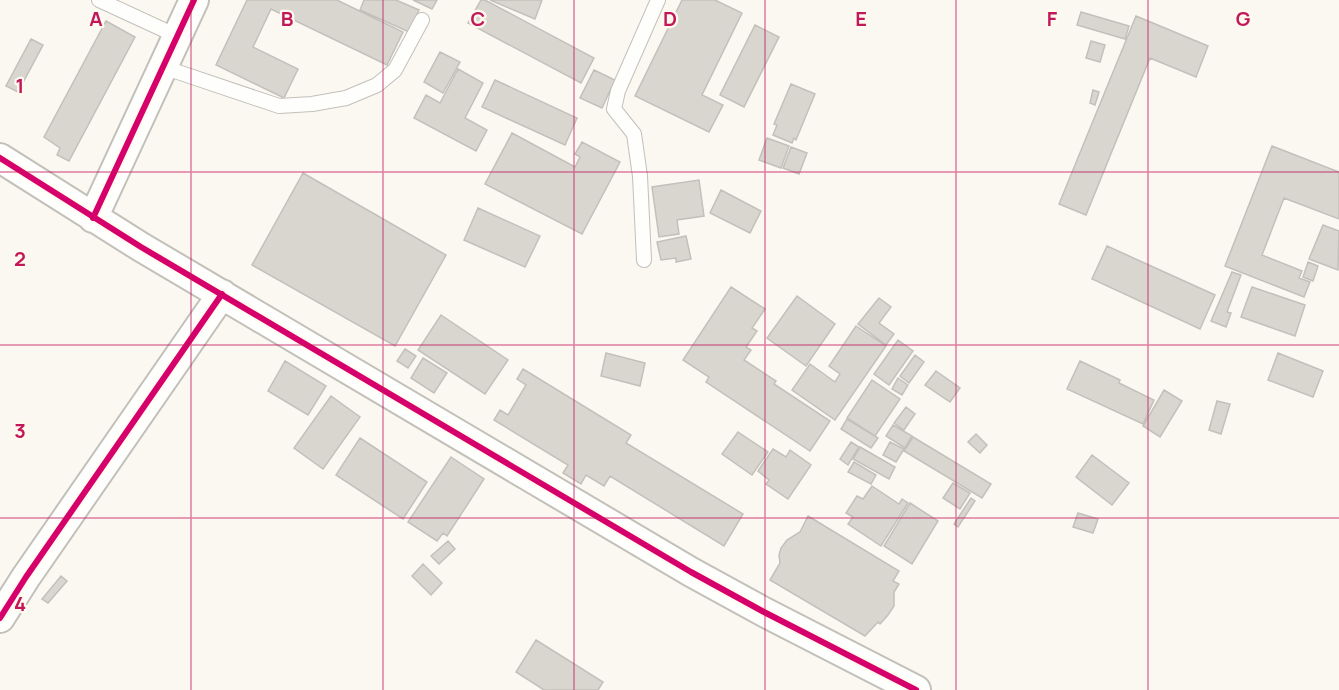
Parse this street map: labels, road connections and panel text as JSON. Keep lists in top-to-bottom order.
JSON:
{
  "grid": {
    "columns": [
      "A",
      "B",
      "C",
      "D",
      "E",
      "F",
      "G"
    ],
    "rows": [
      "1",
      "2",
      "3",
      "4"
    ]
  }
}
